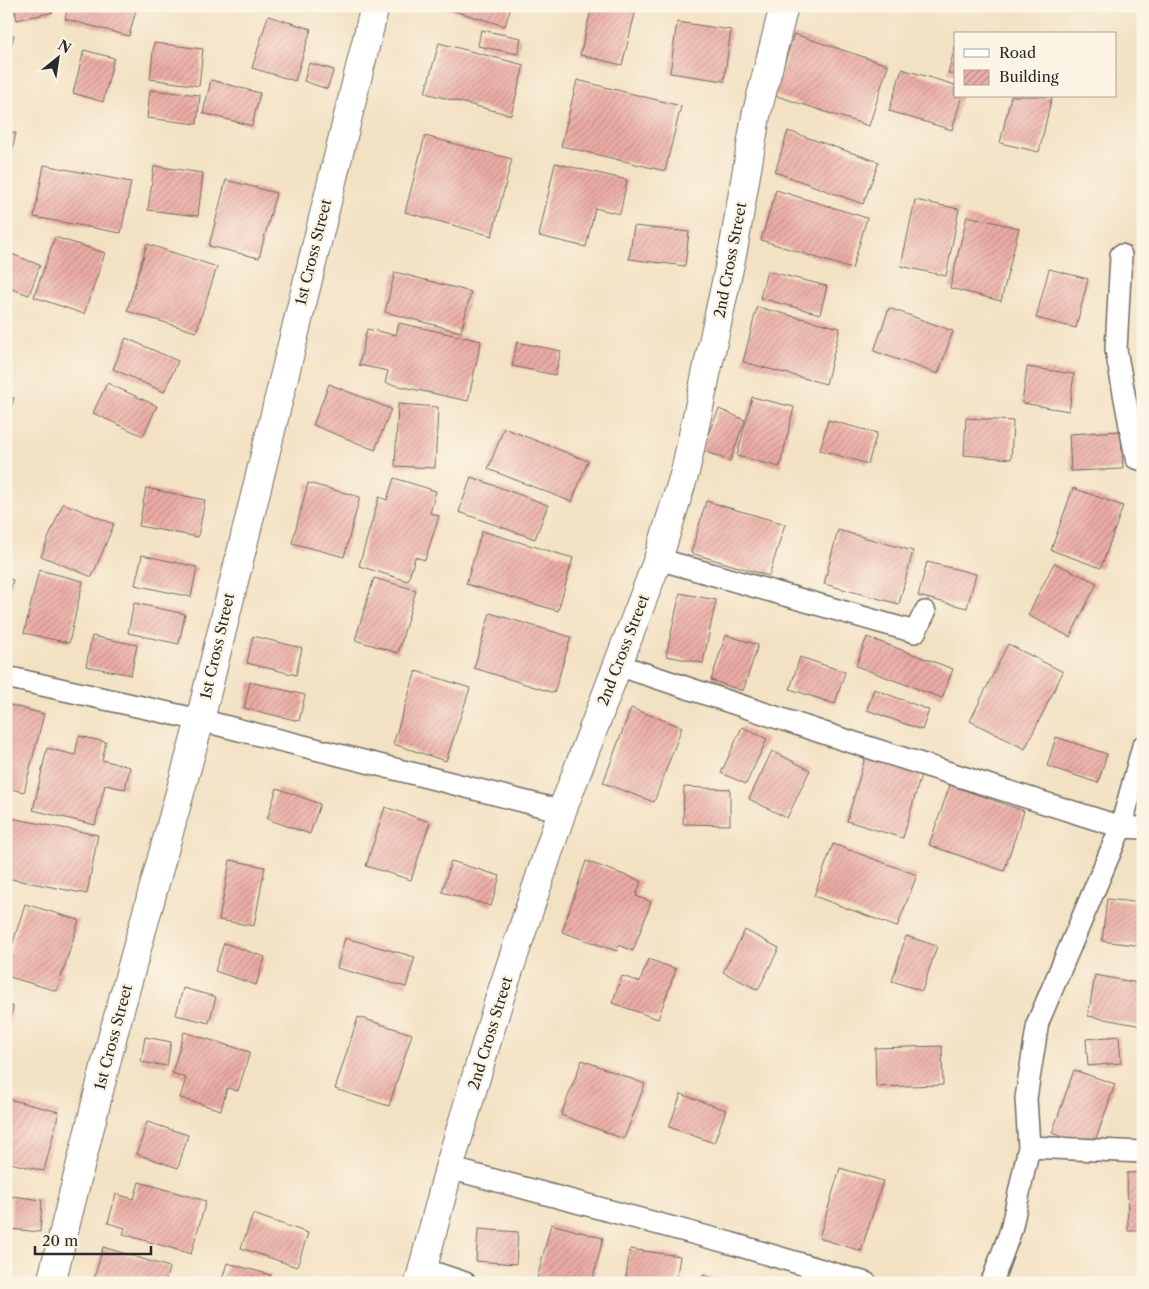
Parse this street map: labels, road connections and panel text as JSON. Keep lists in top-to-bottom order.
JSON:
{
  "streets": {
    "street": ["1st Cross Street", "2nd Cross Street"]
  },
  "legend": ["Road", "Building"],
  "scale_bar": "20 m",
  "north": "top right"
}
